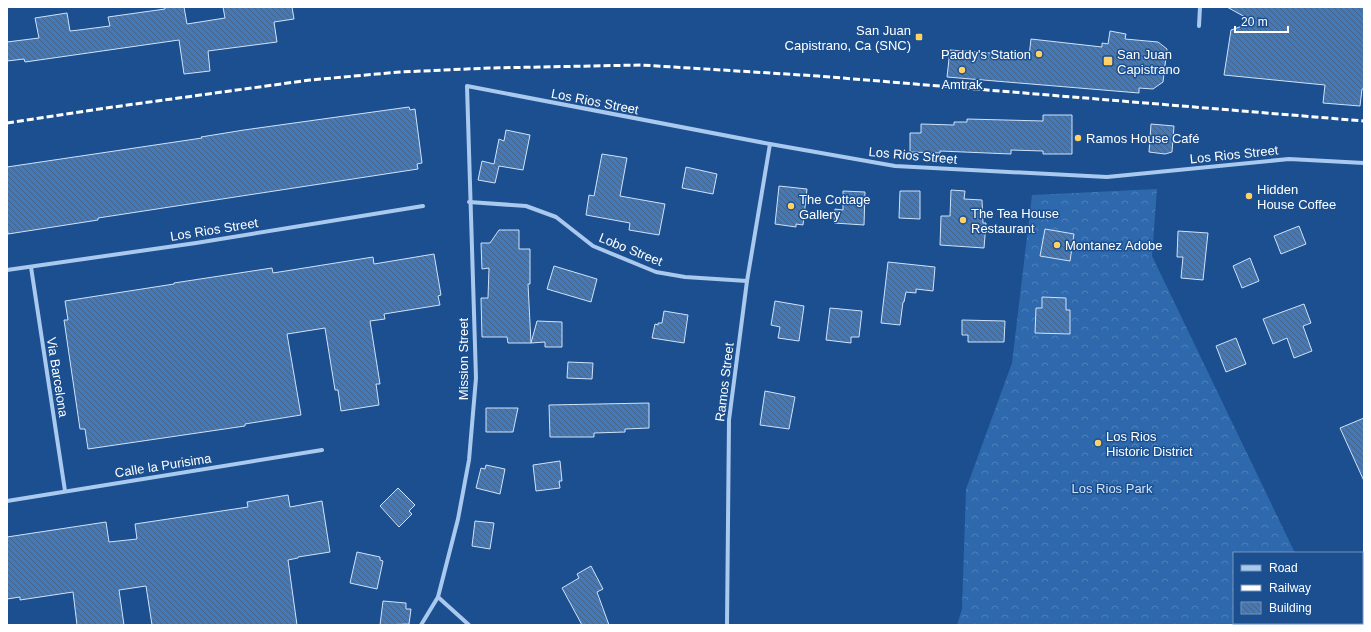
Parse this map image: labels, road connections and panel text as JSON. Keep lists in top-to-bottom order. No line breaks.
{"streets":{"street":["Los Rios Street","Lobo Street","Mission Street","Via Barcelona","Ramos Street","Calle la Purisima"]},"crossings":[["Los Rios Street","Mission Street"],["Los Rios Street","Via Barcelona"],["Los Rios Street","Ramos Street"],["Lobo Street","Mission Street"],["Lobo Street","Ramos Street"],["Via Barcelona","Calle la Purisima"]],"parks":["Los Rios Park"],"places":{"transit":["San Juan Capistrano, Ca (SNC)","San Juan Capistrano"],"other":["Paddy's Station","Amtrak","Ramos House Café","Hidden House Coffee","The Cottage Gallery","The Tea House Restaurant","Montanez Adobe","Los Rios Historic District"]},"legend":["Road","Railway","Building"],"scale_bar":"20 m"}
